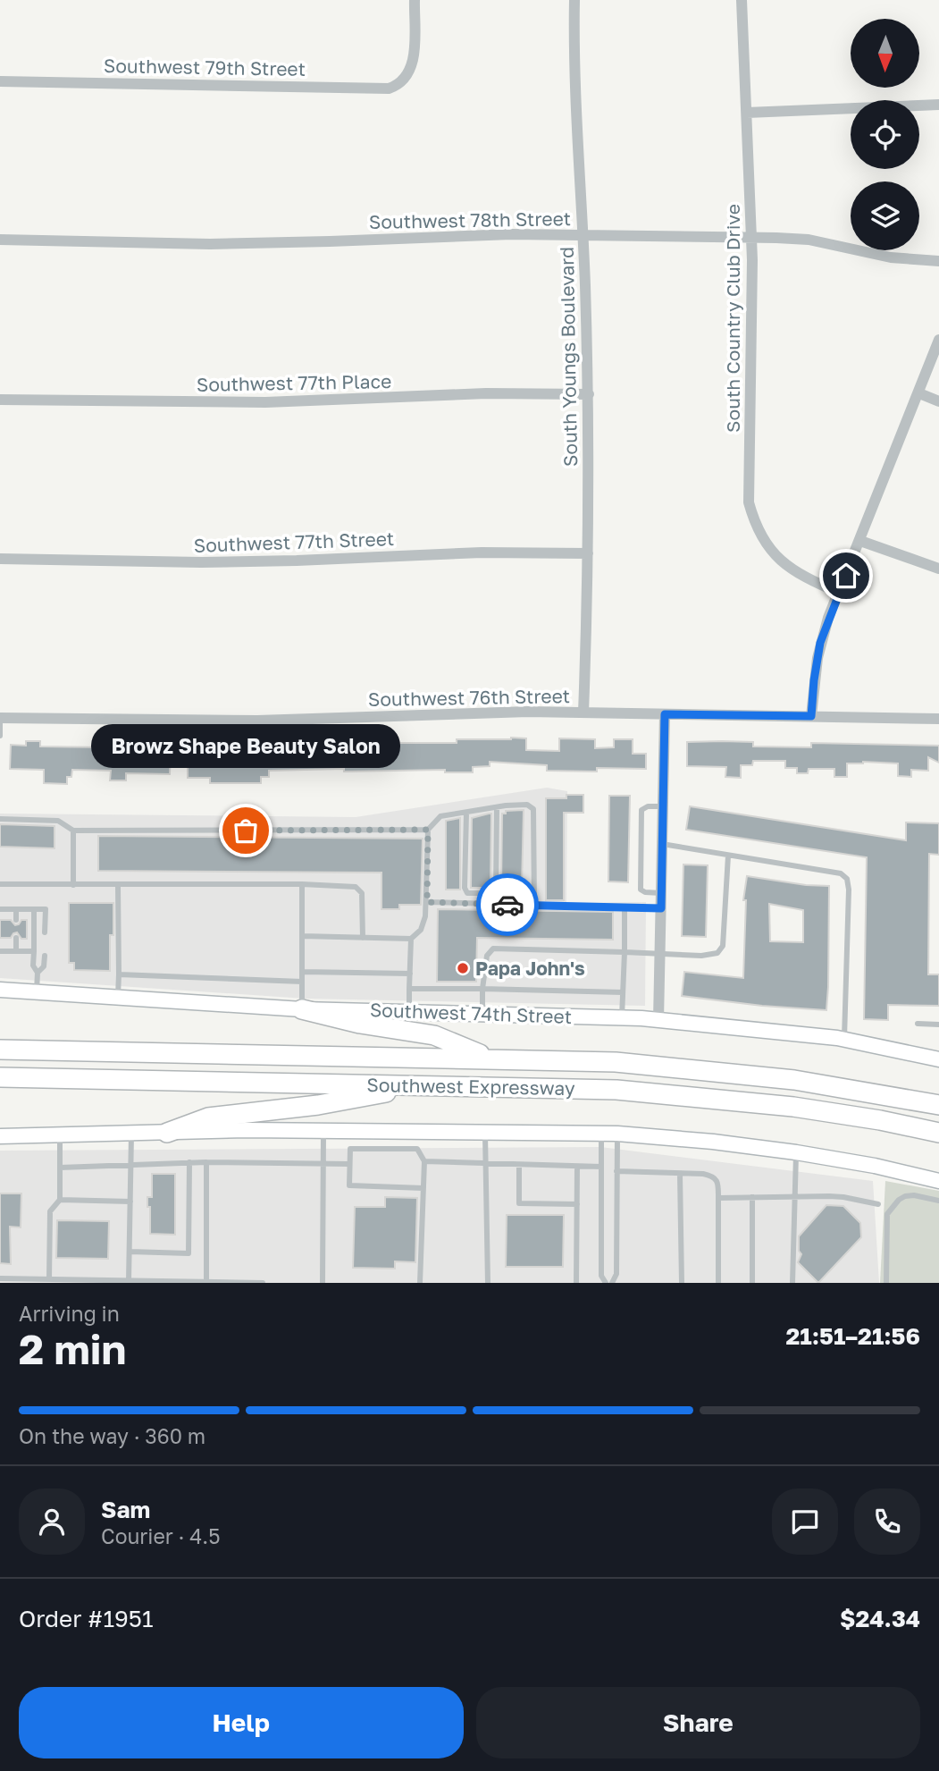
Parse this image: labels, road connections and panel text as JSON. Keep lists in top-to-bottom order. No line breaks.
{"streets":{"highway":["Southwest Expressway"],"main road":["Southwest 74th Street"],"street":["Southwest 79th Street","Southwest 78th Street","South Country Club Drive","South Youngs Boulevard","Southwest 77th Place","Southwest 77th Street","Southwest 76th Street"]},"crossings":[["Southwest 78th Street","South Country Club Drive"],["Southwest 78th Street","South Youngs Boulevard"],["South Youngs Boulevard","Southwest 77th Place"],["South Youngs Boulevard","Southwest 77th Street"],["South Youngs Boulevard","Southwest 76th Street"]],"places":["Browz Shape Beauty Salon","Papa John's"],"north":"bottom","page":{"bubble":"Browz Shape Beauty Salon","heading":["2 min","Arriving in","21:51–21:56"],"panel":["Sam","Courier · 4.5","Order #1951","$24.34"],"bar":"On the way · 360 m","buttons":["Help","Share"]}}
